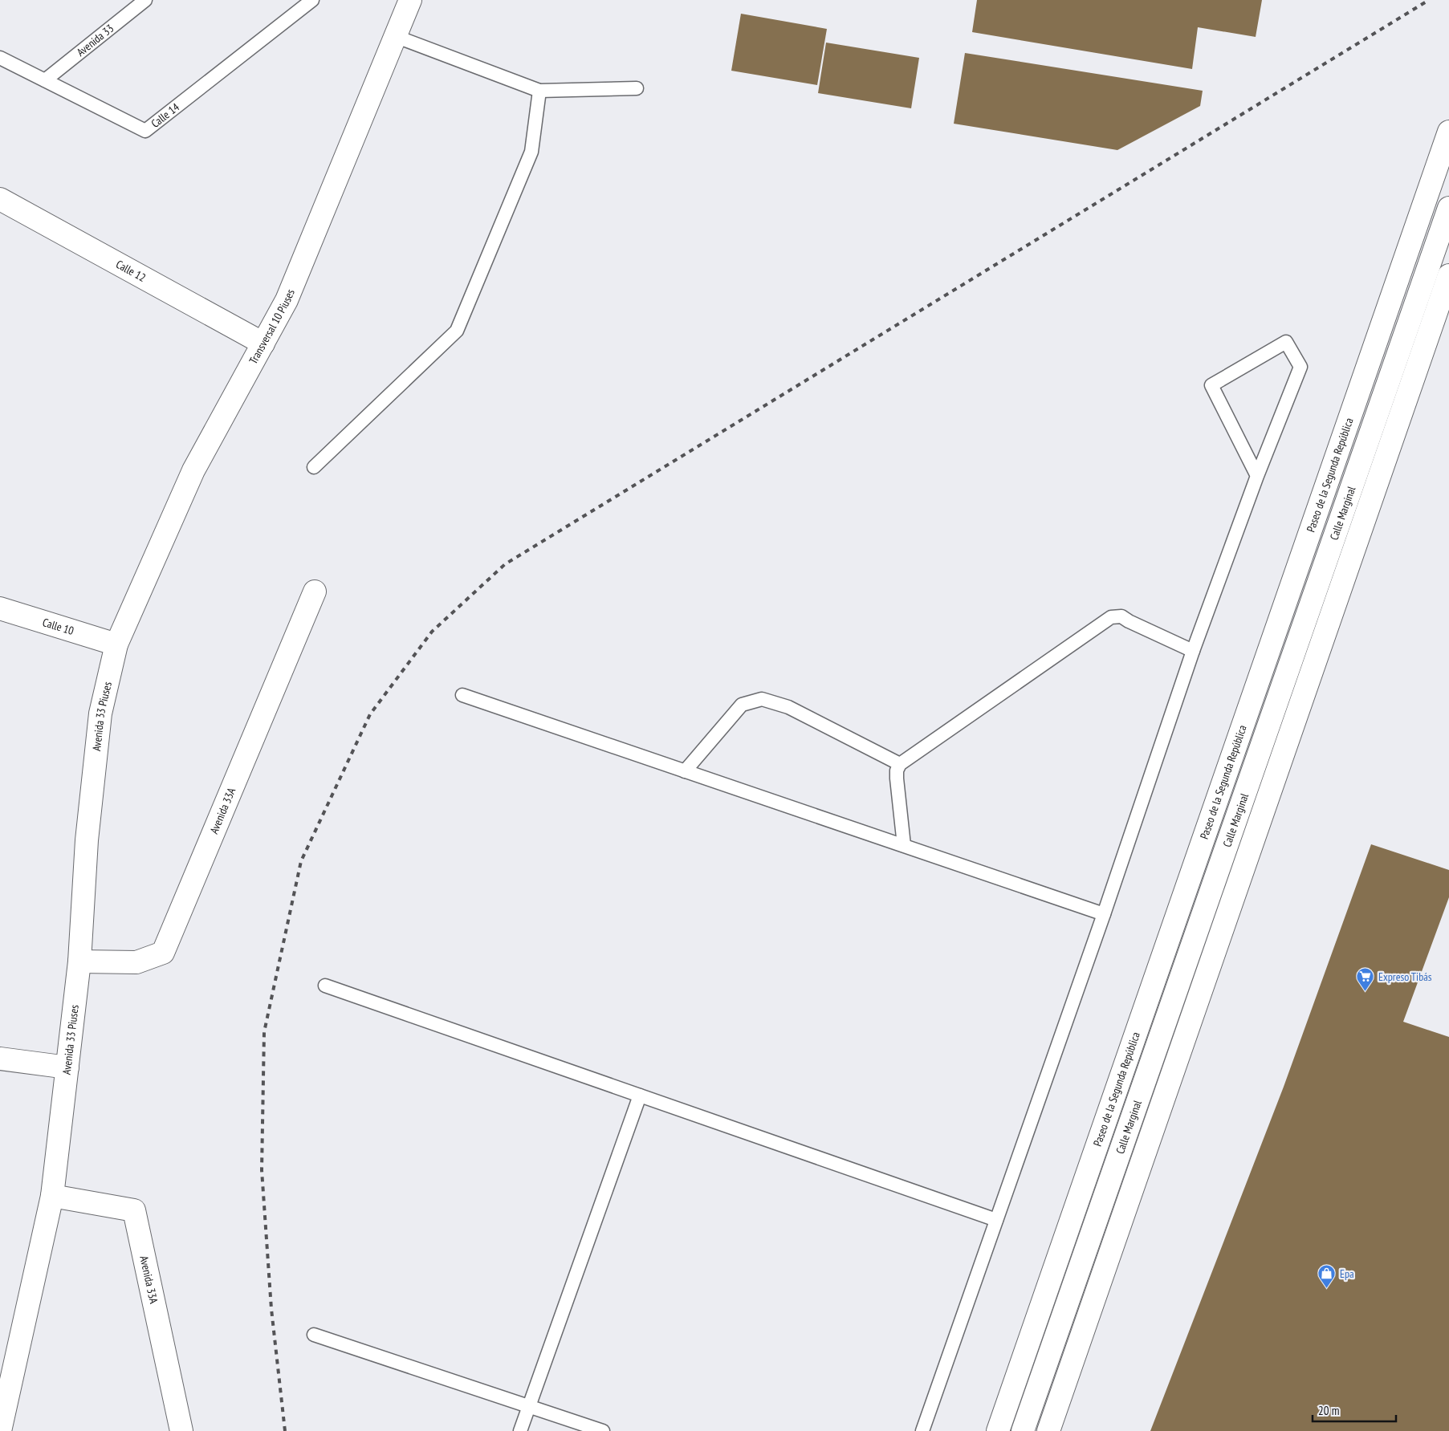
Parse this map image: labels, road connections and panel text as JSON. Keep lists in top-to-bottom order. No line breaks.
{"streets":{"main road":["Calle 12","Transversal 10 Piuses","Paseo de la Segunda República","Calle Marginal","Calle 10","Avenida 33 Piuses","Avenida 33A"],"lane":["Avenida 33","Calle 14"]},"crossings":[["Avenida 33","Calle 14"],["Calle 12","Transversal 10 Piuses"],["Transversal 10 Piuses","Calle 10"],["Transversal 10 Piuses","Avenida 33 Piuses"],["Calle 10","Avenida 33 Piuses"],["Avenida 33 Piuses","Avenida 33A"]],"places":{"supermarket":["Expreso Tibás"],"shop":["Epa"]},"scale_bar":"20 m"}
